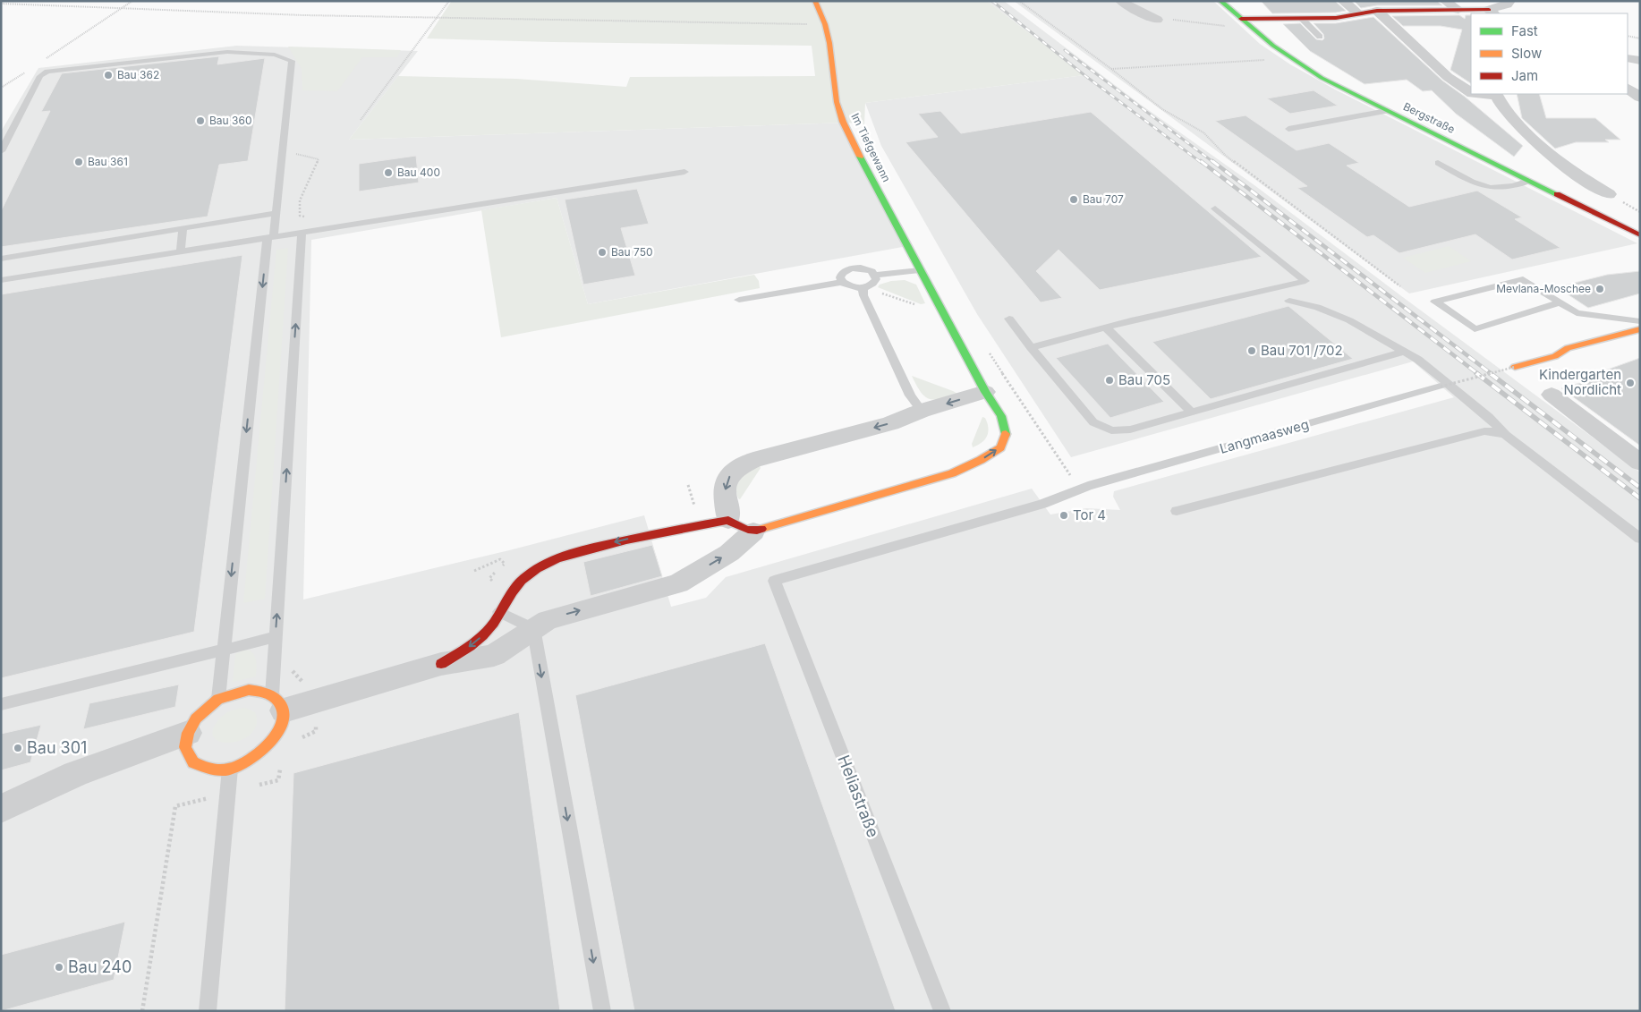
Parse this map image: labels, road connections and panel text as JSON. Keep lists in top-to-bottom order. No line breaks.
{"streets":{"street":["Bergstraße","Im Tiefgewann"],"lane":["Langmaasweg","Heliastraße"]},"crossings":[["Langmaasweg","Heliastraße"]],"one_way":["Im Tiefgewann"],"places":["Bau 362","Bau 360","Bau 361","Bau 400","Bau 707","Bau 750","Mevlana-Moschee","Bau 701 /702","Bau 705","Kindergarten Nordlicht","Tor 4","Bau 301","Bau 240"],"legend":["Fast","Slow","Jam"]}
